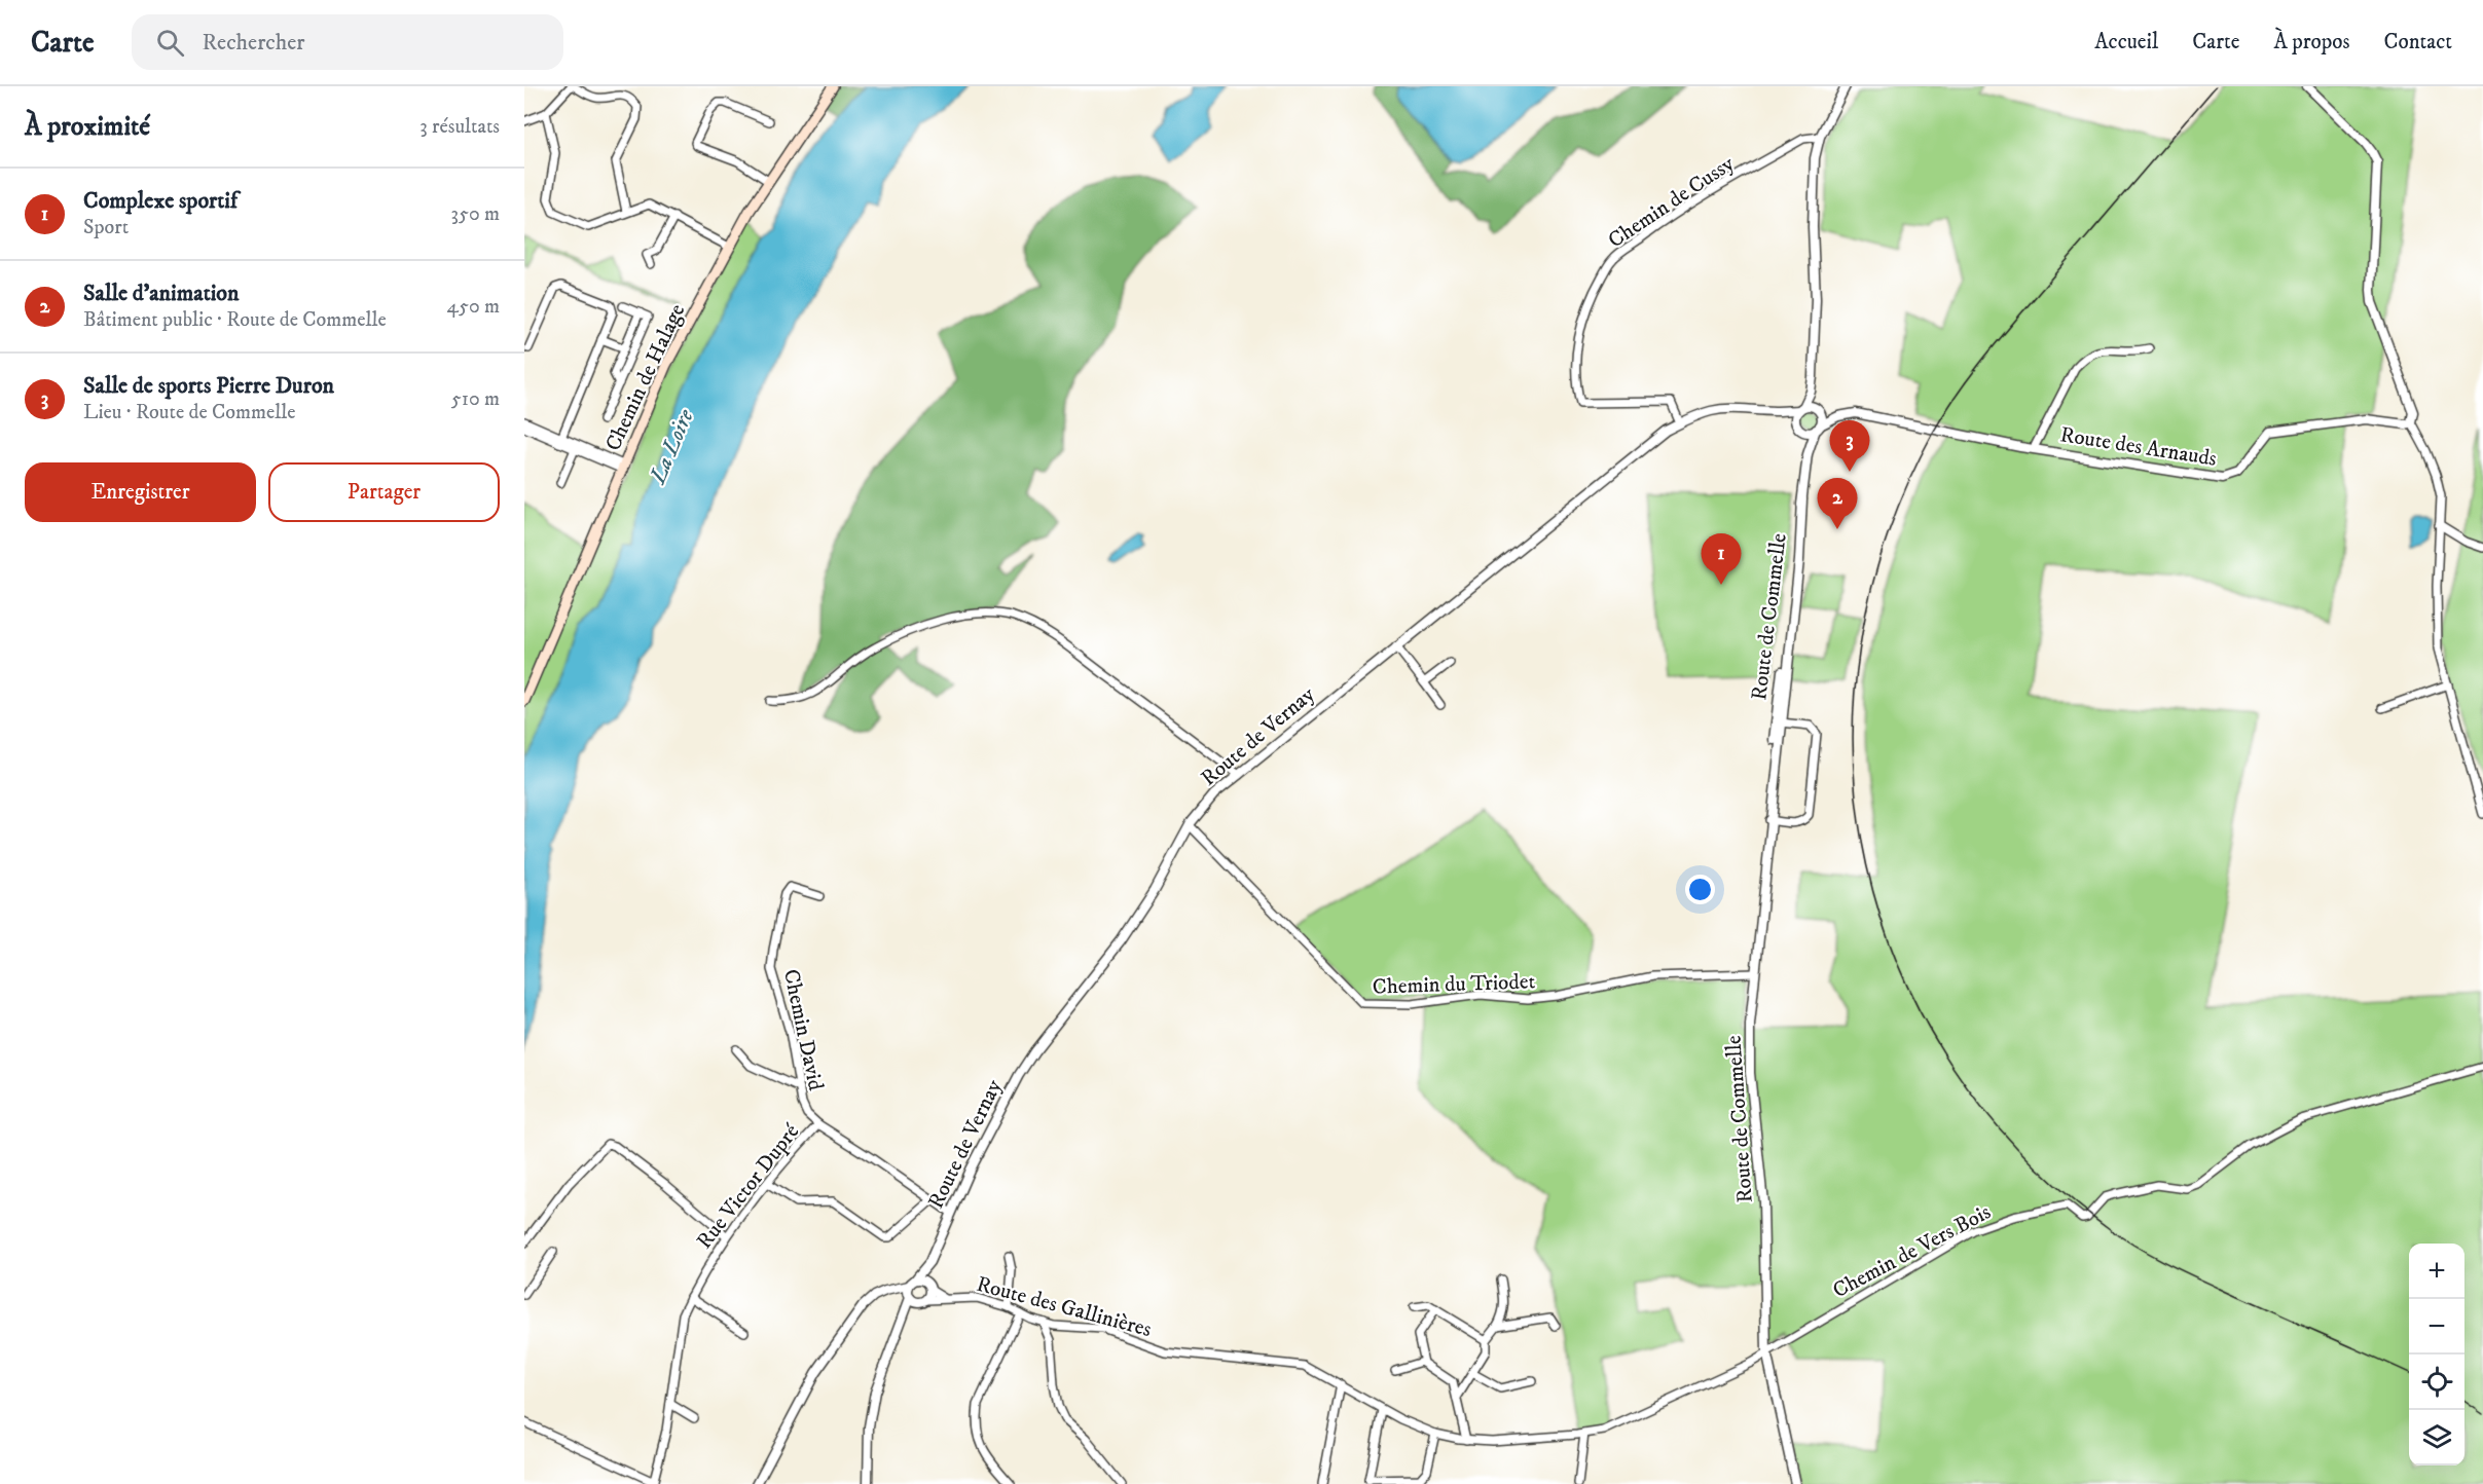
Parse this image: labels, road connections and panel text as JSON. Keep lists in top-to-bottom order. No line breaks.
{"streets":{"main road":["Chemin de Halage"],"street":["Chemin de Cussy","Route des Arnauds","Route de Commelle","Route de Vernay","Chemin du Triodet","Chemin David","Rue Victor Dupré","Chemin de Vers Bois","Route des Gallinières"]},"crossings":[["Chemin de Cussy","Route de Vernay"],["Route des Arnauds","Route de Commelle"],["Route des Arnauds","Route de Vernay"],["Route de Commelle","Route de Vernay"],["Route de Commelle","Chemin du Triodet"],["Route de Commelle","Chemin de Vers Bois"],["Route de Commelle","Route des Gallinières"],["Route de Vernay","Chemin du Triodet"],["Route de Vernay","Chemin David"],["Chemin David","Rue Victor Dupré"],["Chemin de Vers Bois","Route des Gallinières"]],"water":["La Loire"],"page":{"header":"Carte","search":"Rechercher","nav":["Accueil","Carte","À propos","Contact"],"heading":["À proximité","3 résultats"],"list":[{"mark":"1","name":"Complexe sportif","note":"Sport","value":"350 m"},{"mark":"2","name":"Salle d'animation","note":"Bâtiment public · Route de Commelle","value":"450 m"},{"mark":"3","name":"Salle de sports Pierre Duron","note":"Lieu · Route de Commelle","value":"510 m"}],"pins":["3","2","1"],"buttons":["Enregistrer","Partager"],"map_buttons":["+","−"]}}
